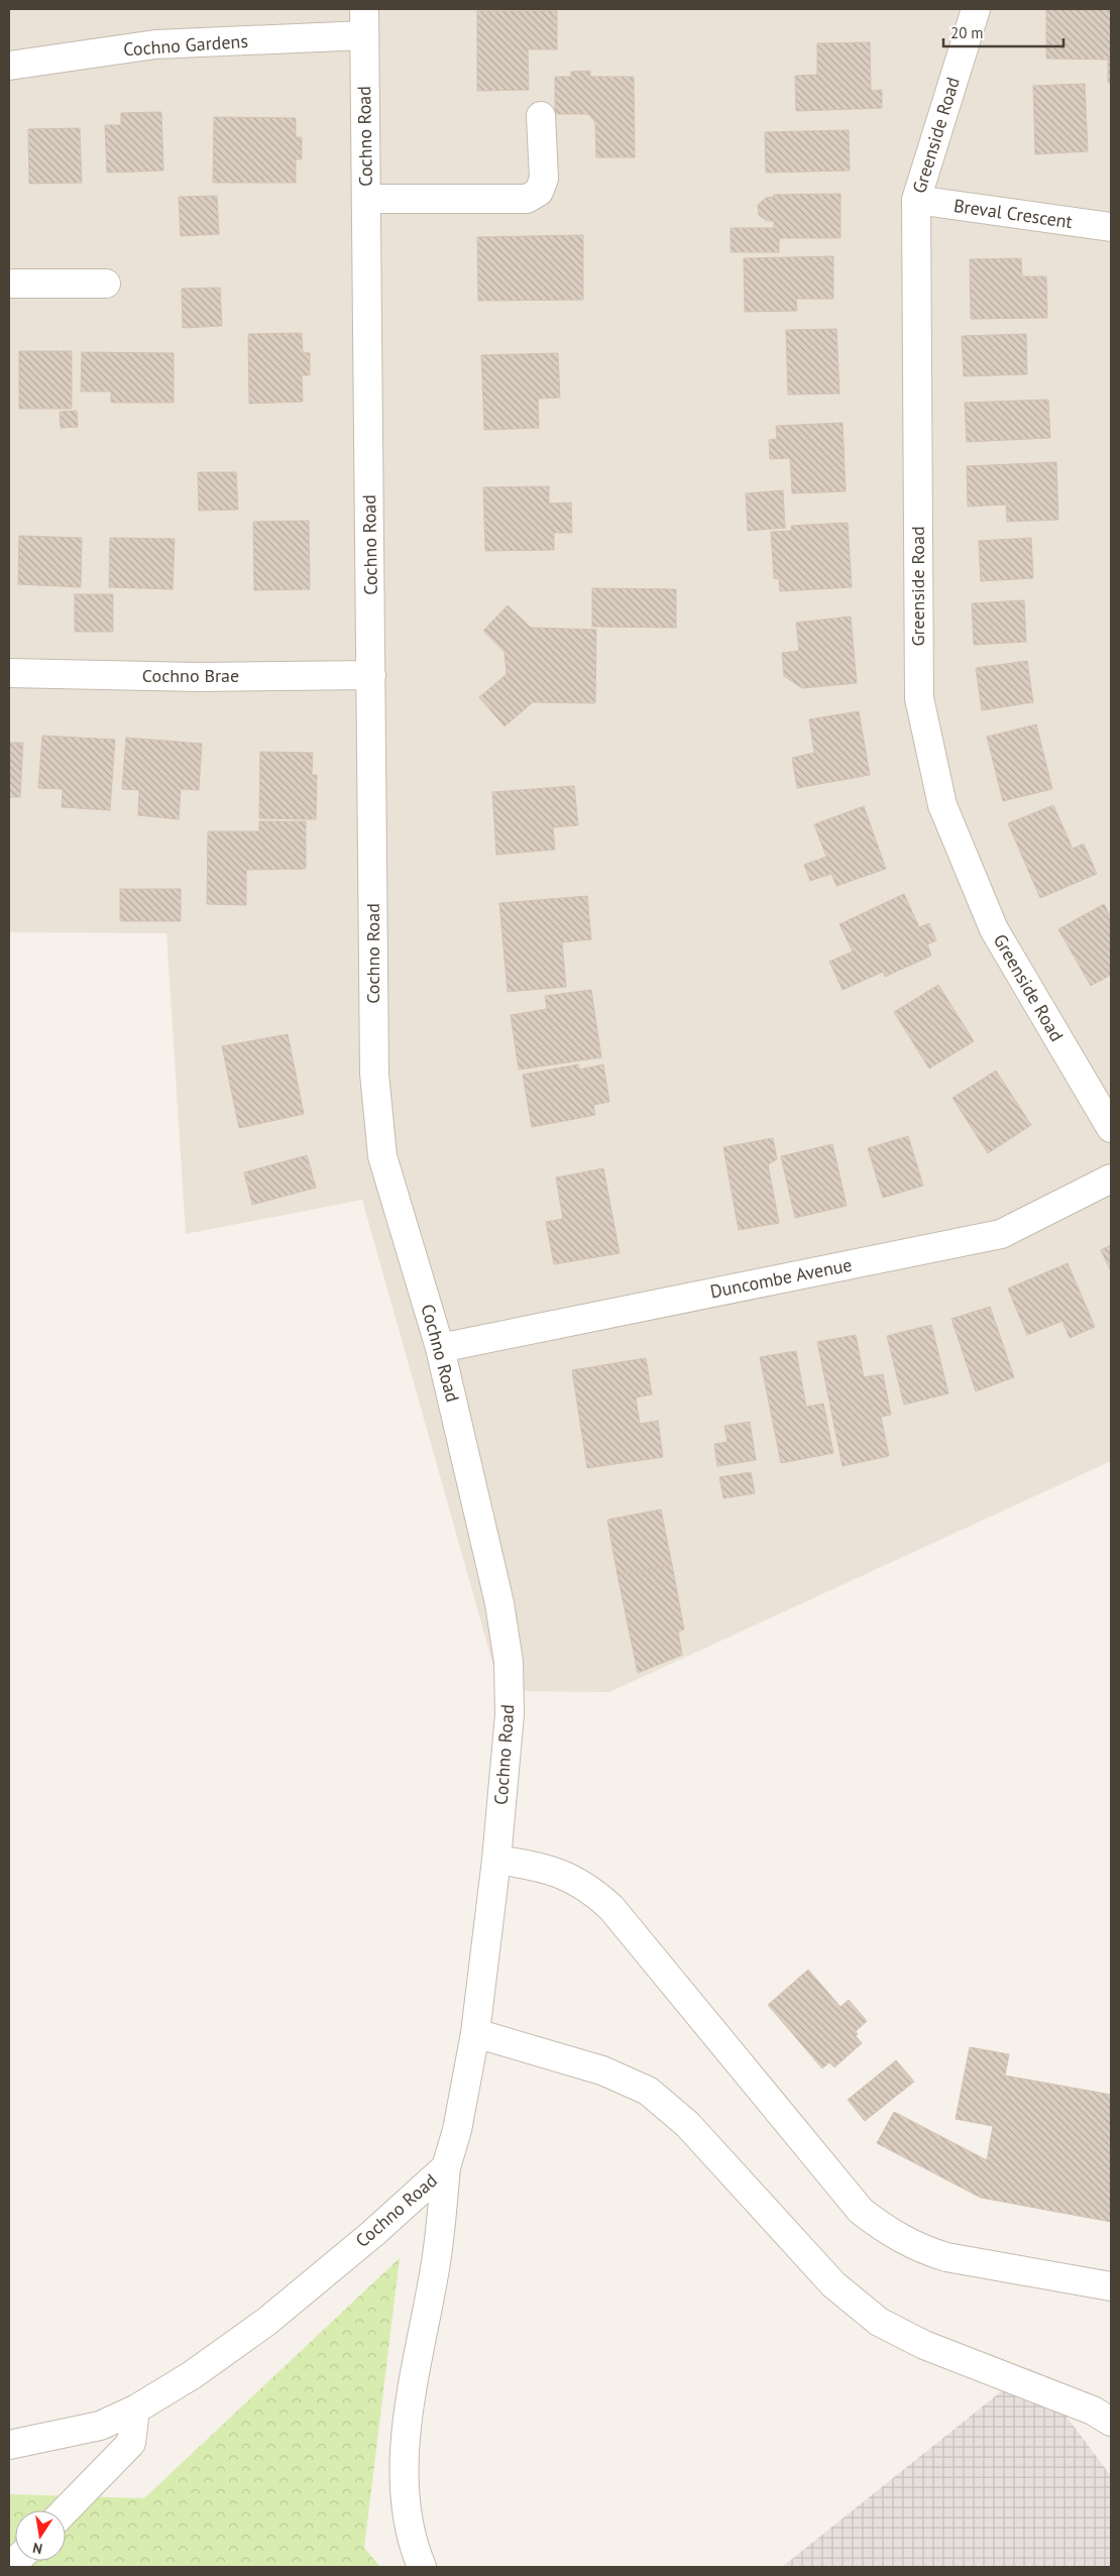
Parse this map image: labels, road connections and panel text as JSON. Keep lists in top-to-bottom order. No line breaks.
{"streets":{"street":["Cochno Gardens","Greenside Road","Cochno Road","Breval Crescent","Cochno Brae","Duncombe Avenue"]},"crossings":[["Cochno Gardens","Cochno Road"],["Greenside Road","Breval Crescent"],["Cochno Road","Cochno Brae"],["Cochno Road","Duncombe Avenue"]],"scale_bar":"20 m","north":"bottom"}
